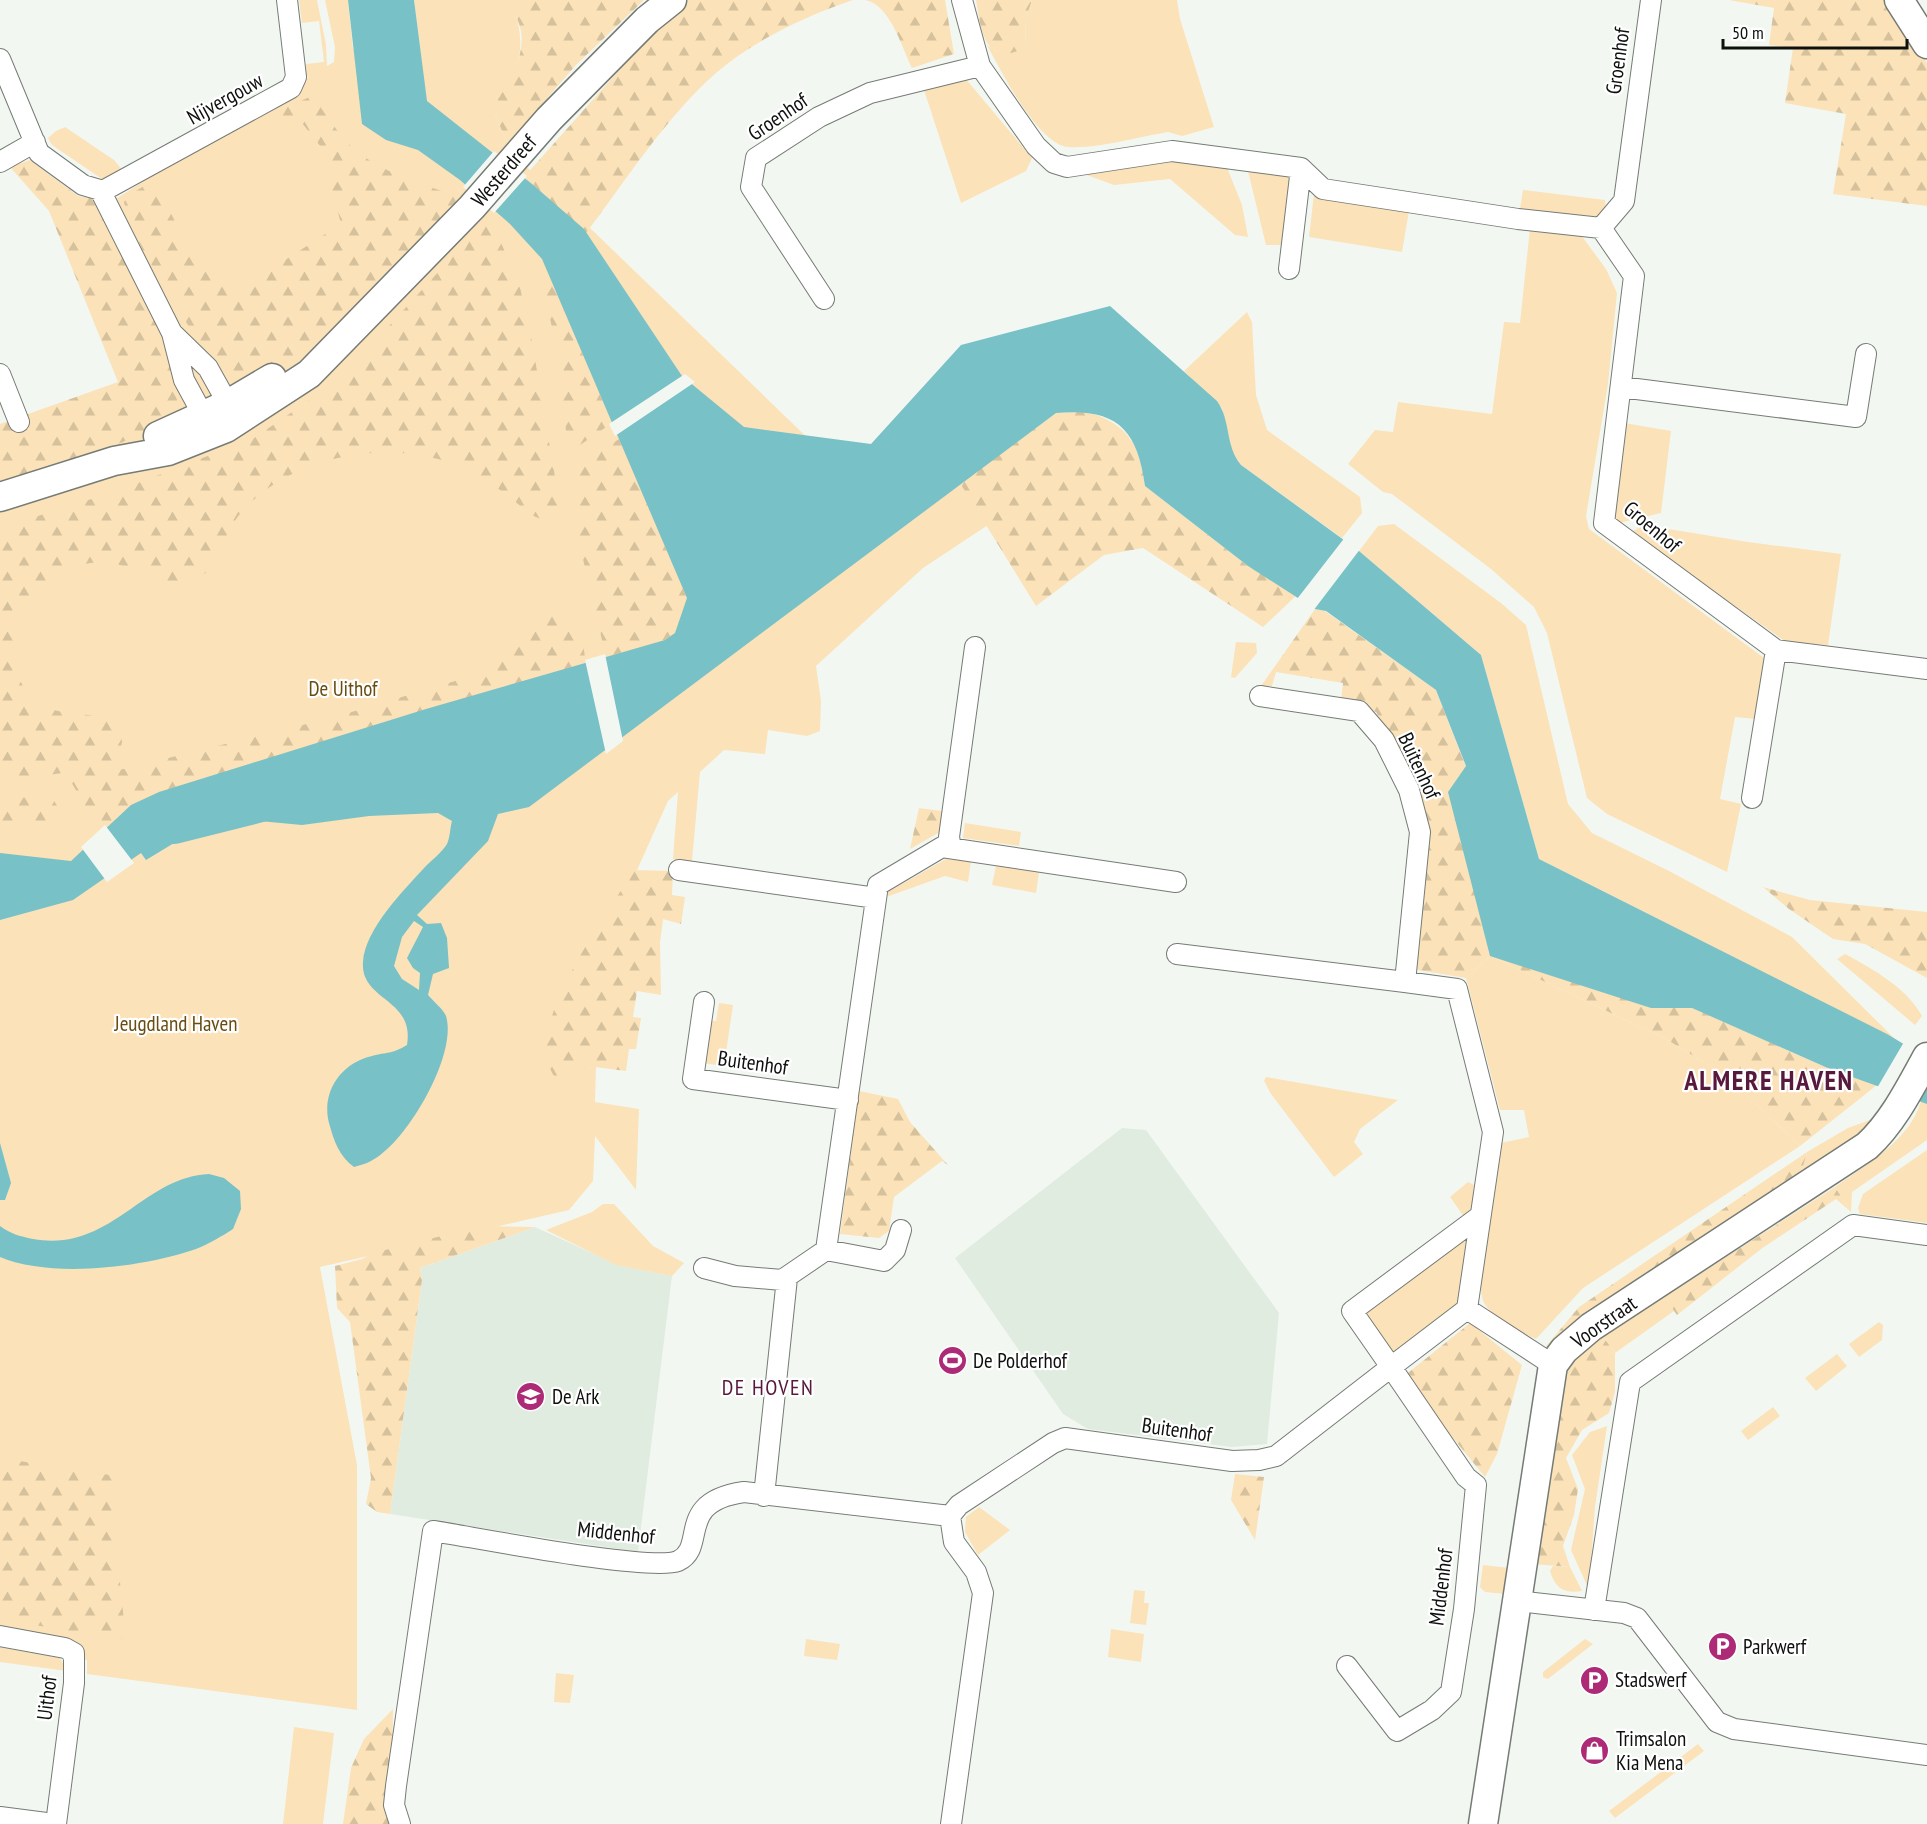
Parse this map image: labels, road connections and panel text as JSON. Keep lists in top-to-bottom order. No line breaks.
{"streets":{"street":["Groenhof","Nijvergouw","Westerdreef","Buitenhof","Voorstraat","Middenhof","Uithof"]},"crossings":[["Buitenhof","Middenhof"]],"districts":["ALMERE HAVEN","DE HOVEN"],"parks":["De Uithof","Jeugdland Haven"],"places":{"sports":["De Polderhof"],"school or university":["De Ark"],"parking":["Parkwerf","Stadswerf"],"shop":["Trimsalon Kia Mena"]},"scale_bar":"50 m"}
